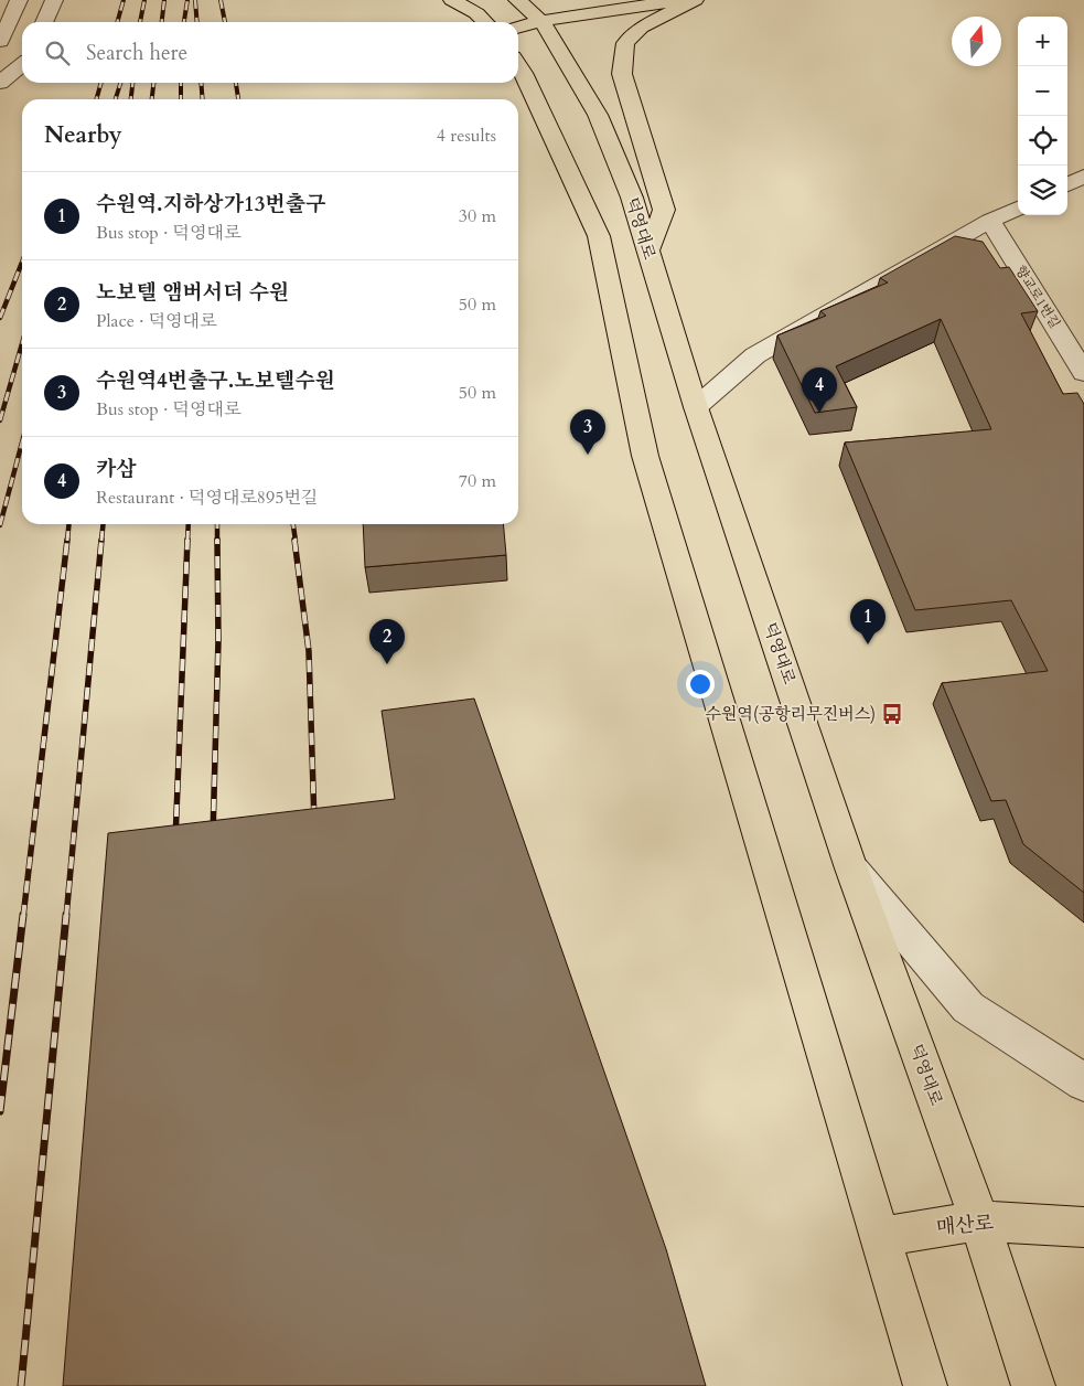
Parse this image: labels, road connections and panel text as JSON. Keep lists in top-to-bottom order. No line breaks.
{"streets":{"main road":["덕영대로","매산로"],"street":["향교로1번길"]},"crossings":[["덕영대로","매산로"]],"places":{"bus stop":["수원역(공항리무진버스)"]},"north":"top","page":{"map_buttons":["+","−"],"search":"Search here","heading":["Nearby","4 results"],"list":[{"mark":"1","name":"수원역.지하상가13번출구","note":"Bus stop · 덕영대로","value":"30 m"},{"mark":"2","name":"노보텔 앰버서더 수원","note":"Place · 덕영대로","value":"50 m"},{"mark":"3","name":"수원역4번출구.노보텔수원","note":"Bus stop · 덕영대로","value":"50 m"},{"mark":"4","name":"카삼","note":"Restaurant · 덕영대로895번길","value":"70 m"}],"pins":["4","3","1","2"]}}
